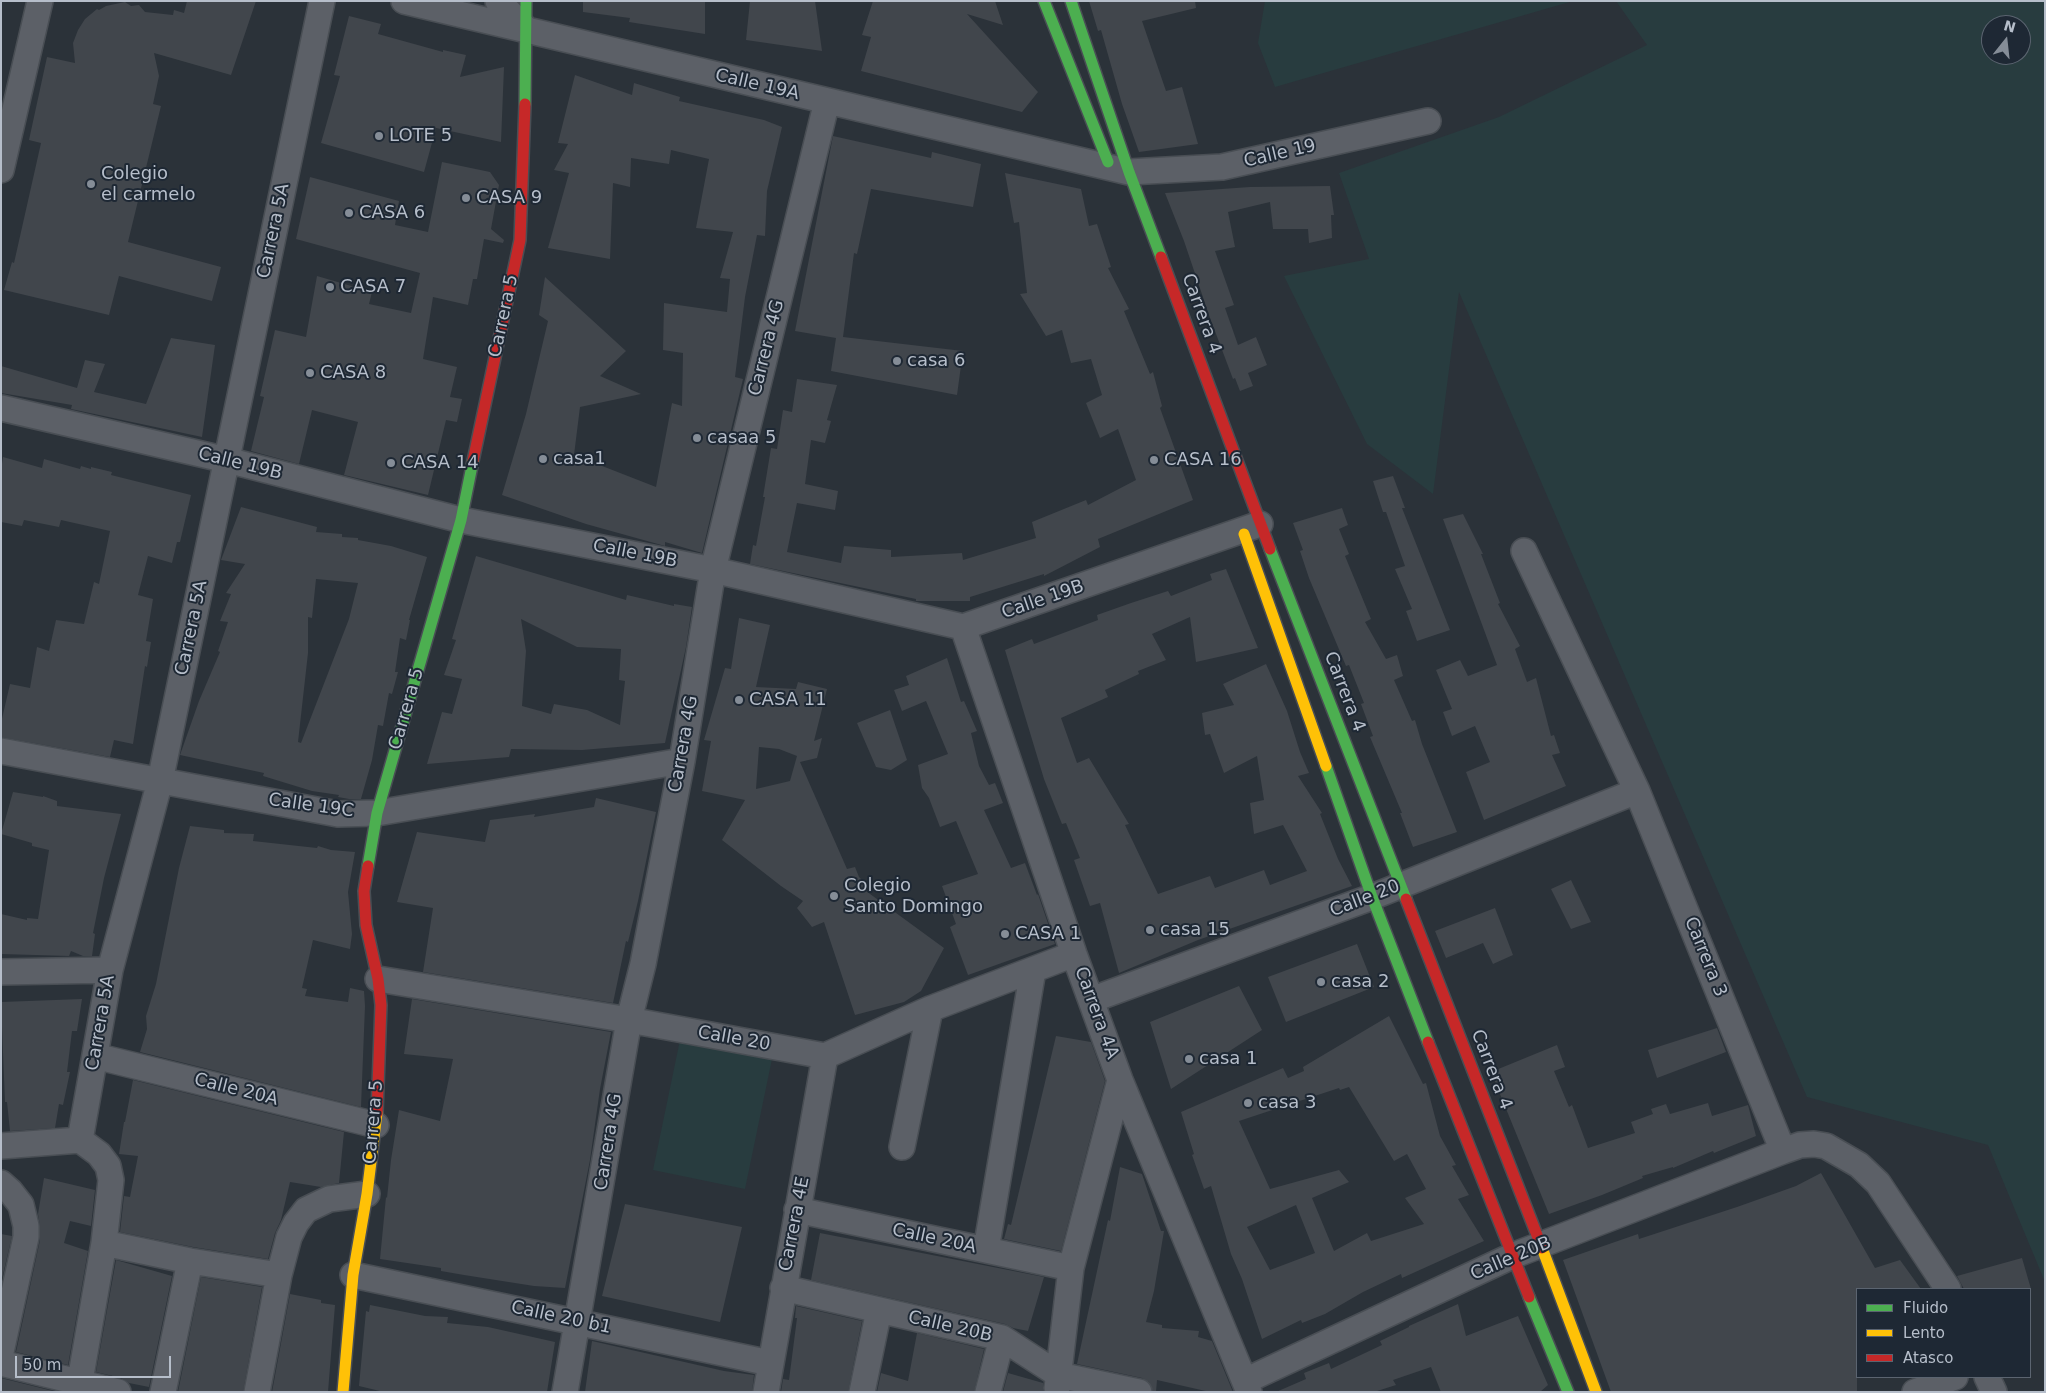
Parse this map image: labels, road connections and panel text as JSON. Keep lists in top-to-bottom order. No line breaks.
{"streets":{"main road":["Carrera 4","Carrera 5"],"street":["Calle 19A","Calle 19","Carrera 5A","Carrera 4G","Calle 19B","Calle 19C","Calle 20","Carrera 3","Carrera 4A","Calle 20A","Carrera 4E","Calle 20B","Calle 20 b1"]},"crossings":[["Calle 19A","Calle 19"],["Calle 19A","Carrera 4"],["Calle 19A","Carrera 5"],["Calle 19A","Carrera 4G"],["Calle 19","Carrera 4"],["Carrera 5A","Calle 19B"],["Carrera 5A","Calle 19C"],["Carrera 5A","Calle 20A"],["Carrera 4","Calle 19B"],["Carrera 4","Calle 20"],["Carrera 4","Calle 20B"],["Carrera 5","Calle 19B"],["Carrera 5","Calle 19C"],["Carrera 5","Calle 20"],["Carrera 5","Calle 20A"],["Carrera 5","Calle 20 b1"],["Carrera 4G","Calle 19B"],["Carrera 4G","Calle 19C"],["Carrera 4G","Calle 20"],["Carrera 4G","Calle 20 b1"],["Calle 19B","Carrera 4A"],["Calle 20","Carrera 3"],["Calle 20","Carrera 4A"],["Calle 20","Carrera 4E"],["Carrera 3","Calle 20B"],["Carrera 4A","Calle 20B"],["Calle 20A","Carrera 4E"],["Carrera 4E","Calle 20B"],["Carrera 4E","Calle 20 b1"]],"places":["LOTE 5","Colegio el carmelo","CASA 9","CASA 6","CASA 7","casa 6","CASA 8","casaa 5","casa1","CASA 16","CASA 14","CASA 11","Colegio Santo Domingo","casa 15","CASA 1","casa 2","casa 1","casa 3"],"legend":["Fluido","Lento","Atasco"],"scale_bar":"50 m","north":"top"}
